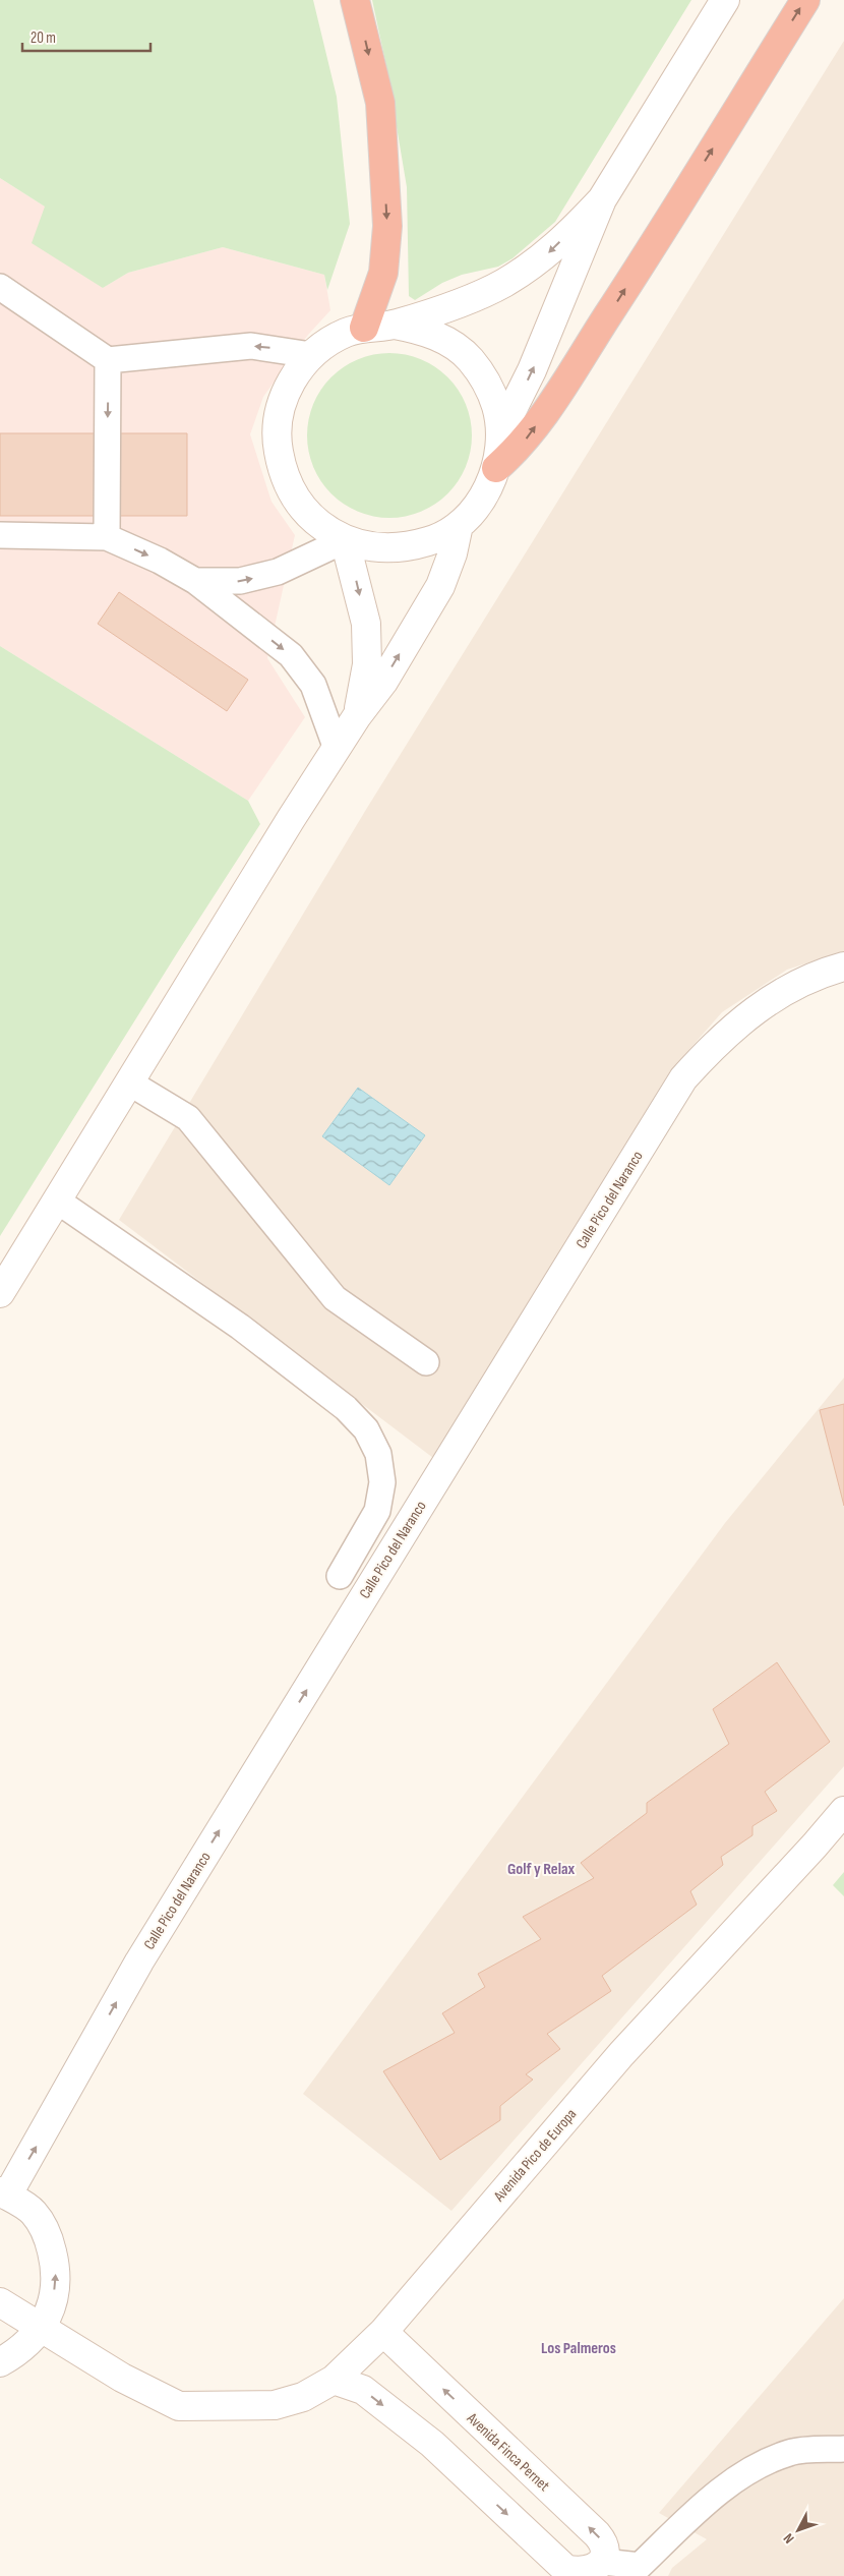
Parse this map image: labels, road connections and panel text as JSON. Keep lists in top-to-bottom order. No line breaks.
{"streets":{"street":["Calle Pico del Naranco","Avenida Pico de Europa","Avenida Finca Pernet"]},"crossings":[["Avenida Pico de Europa","Avenida Finca Pernet"]],"one_way":["Calle Pico del Naranco"],"districts":["Golf y Relax","Los Palmeros"],"scale_bar":"20 m","north":"bottom left"}
